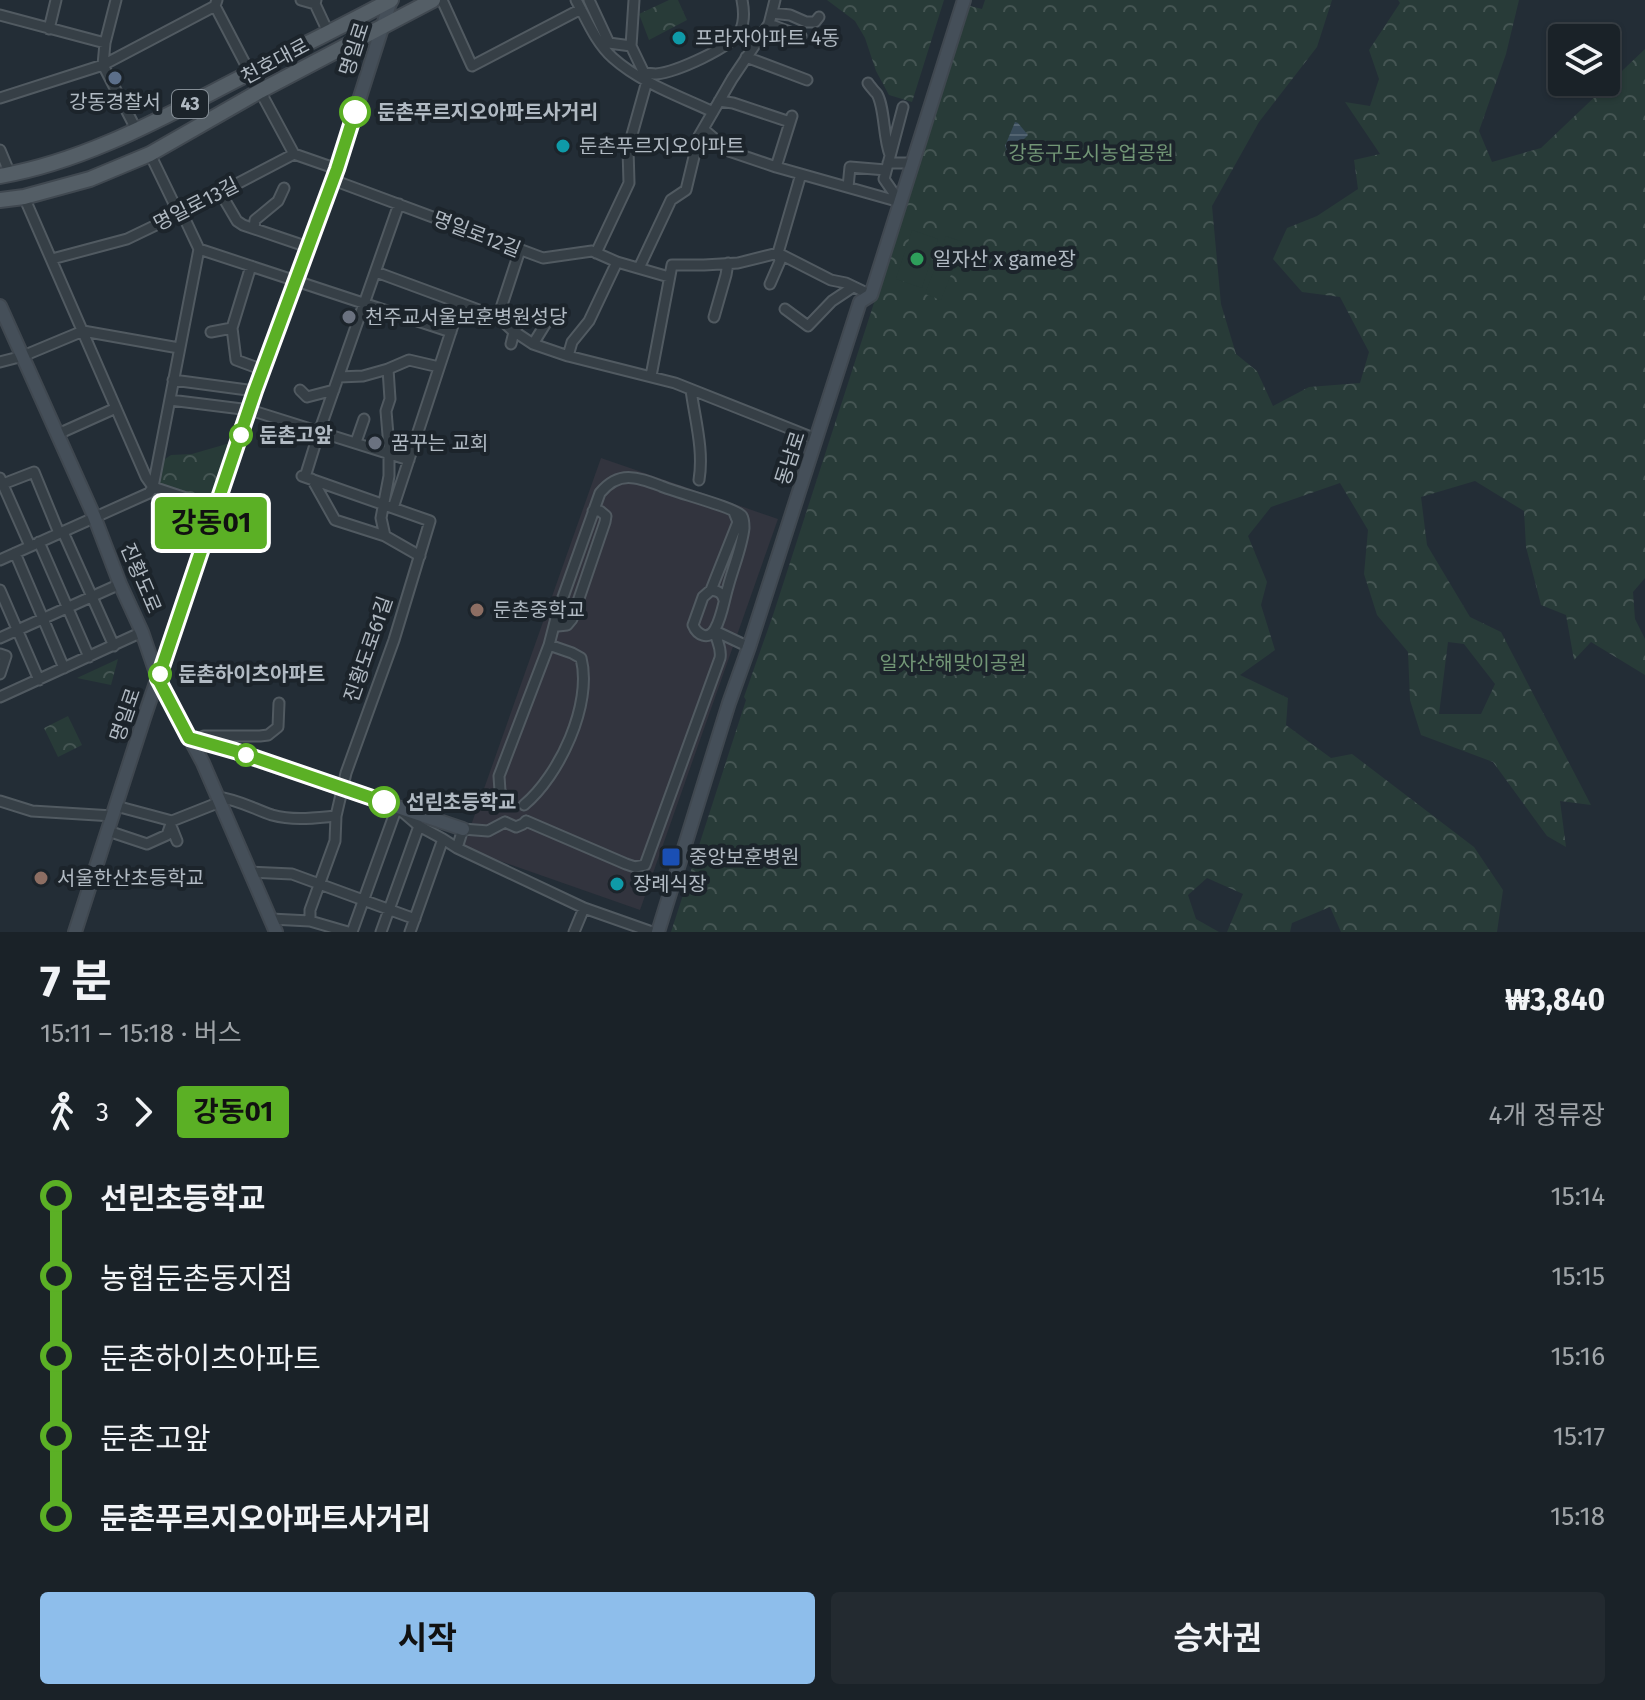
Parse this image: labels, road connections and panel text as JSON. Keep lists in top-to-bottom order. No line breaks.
{"streets":{"main road":["천호대로","43"],"street":["명일로","명일로13길","명일로12길","동남로","진황도로","진황도로61길"]},"crossings":[["명일로","천호대로"],["명일로","명일로12길"],["명일로","진황도로"]],"parks":["강동구도시농업공원","일자산해맞이공원"],"places":{"other":["프라자아파트 4동","강동경찰서","둔촌푸르지오아파트사거리","둔촌푸르지오아파트","일자산 x game장","천주교서울보훈병원성당","둔촌고앞","꿈꾸는 교회","둔촌중학교","둔촌하이츠아파트","선린초등학교","서울한산초등학교","장례식장"],"transit":["중앙보훈병원"]},"lines":["bus line 강동01"],"page":{"on_map":"강동01","heading":["7 분","15:11 – 15:18 · 버스","₩3,840"],"legs":["3","강동01","4개 정류장"],"list":[{"name":"선린초등학교","value":"15:14"},{"name":"농협둔촌동지점","value":"15:15"},{"name":"둔촌하이츠아파트","value":"15:16"},{"name":"둔촌고앞","value":"15:17"},{"name":"둔촌푸르지오아파트사거리","value":"15:18"}],"buttons":["시작","승차권"]}}
